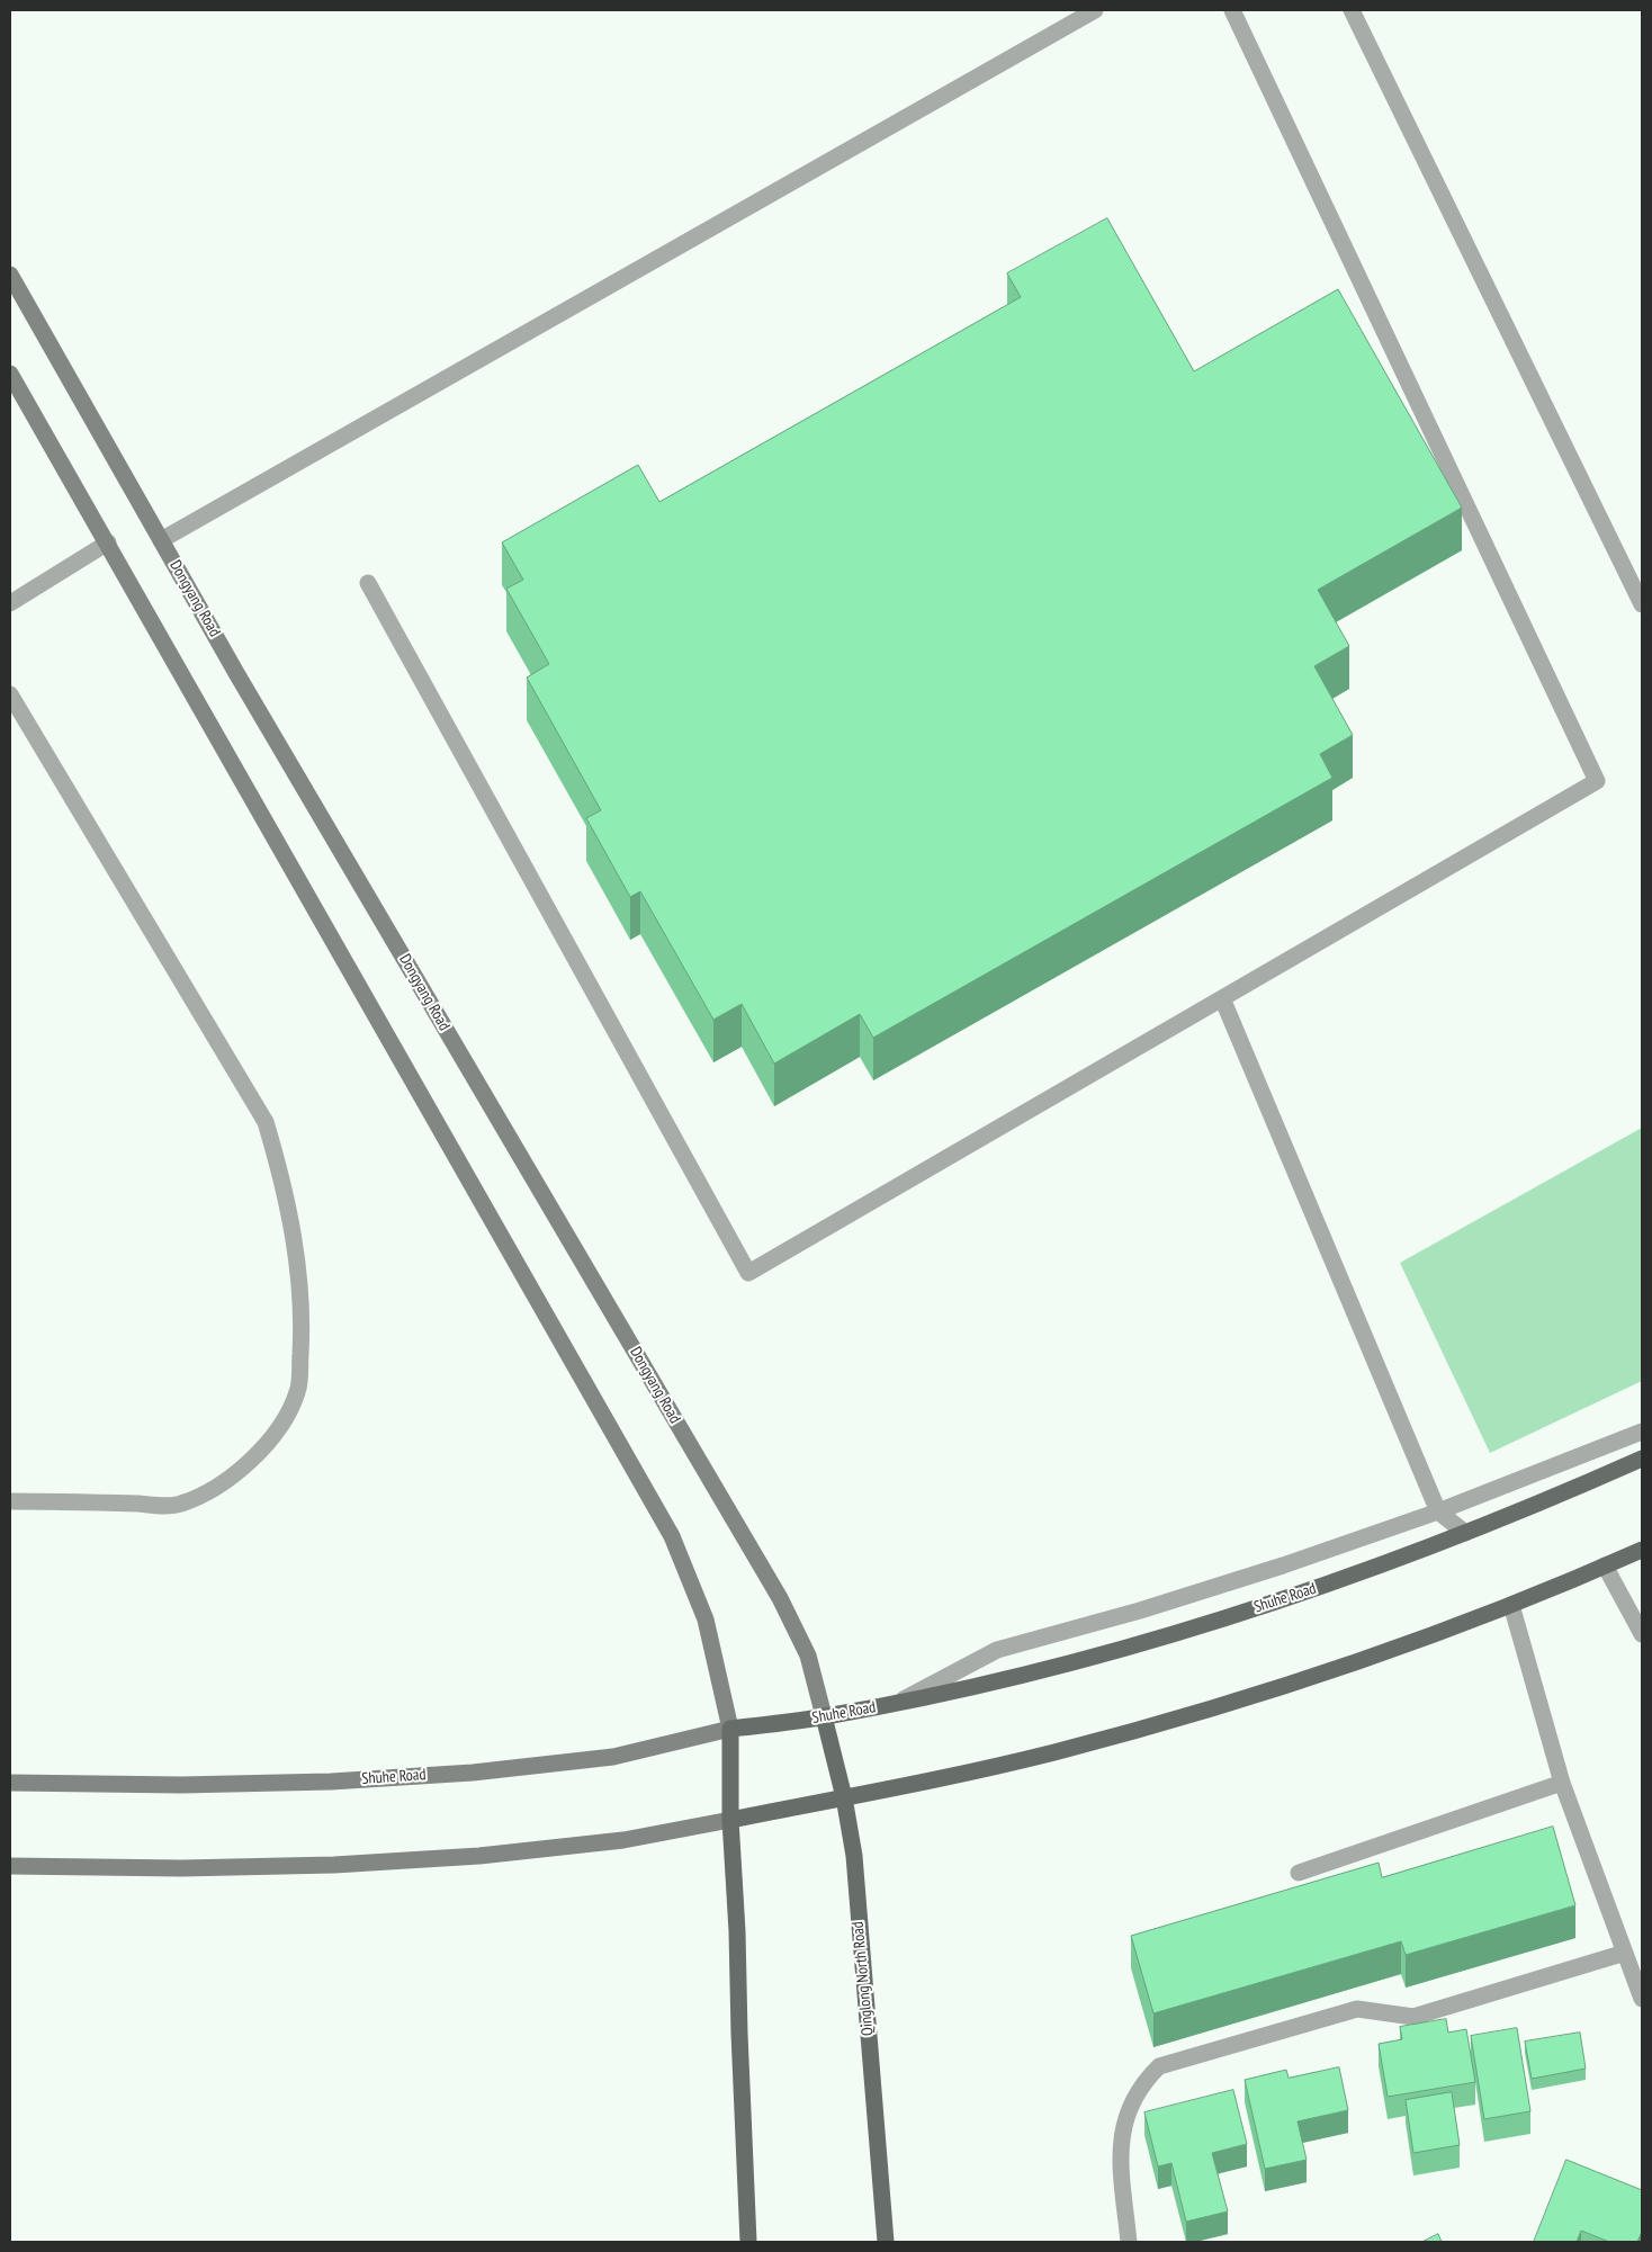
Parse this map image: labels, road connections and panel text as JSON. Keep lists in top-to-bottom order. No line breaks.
{"streets":{"main road":["Dongyang Road","Shuhe Road","Qinglong North Road"]},"crossings":[["Dongyang Road","Shuhe Road"],["Dongyang Road","Qinglong North Road"],["Shuhe Road","Qinglong North Road"]]}
